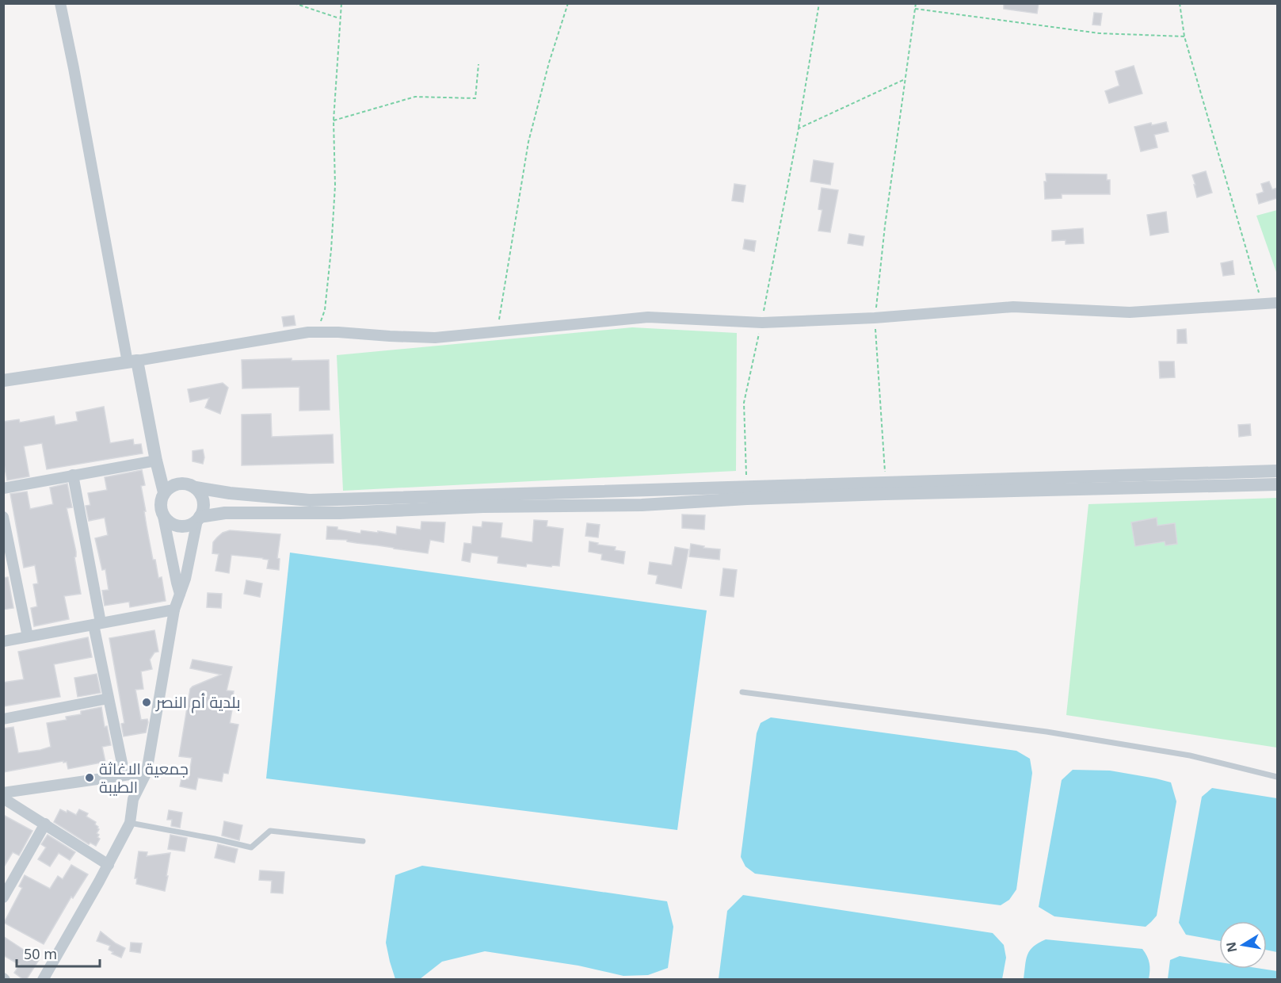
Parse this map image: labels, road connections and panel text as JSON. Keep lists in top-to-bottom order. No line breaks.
{"places":["بلدية أم النصر","جمعية الاغاثة الطيبة"],"scale_bar":"50 m","north":"left"}
